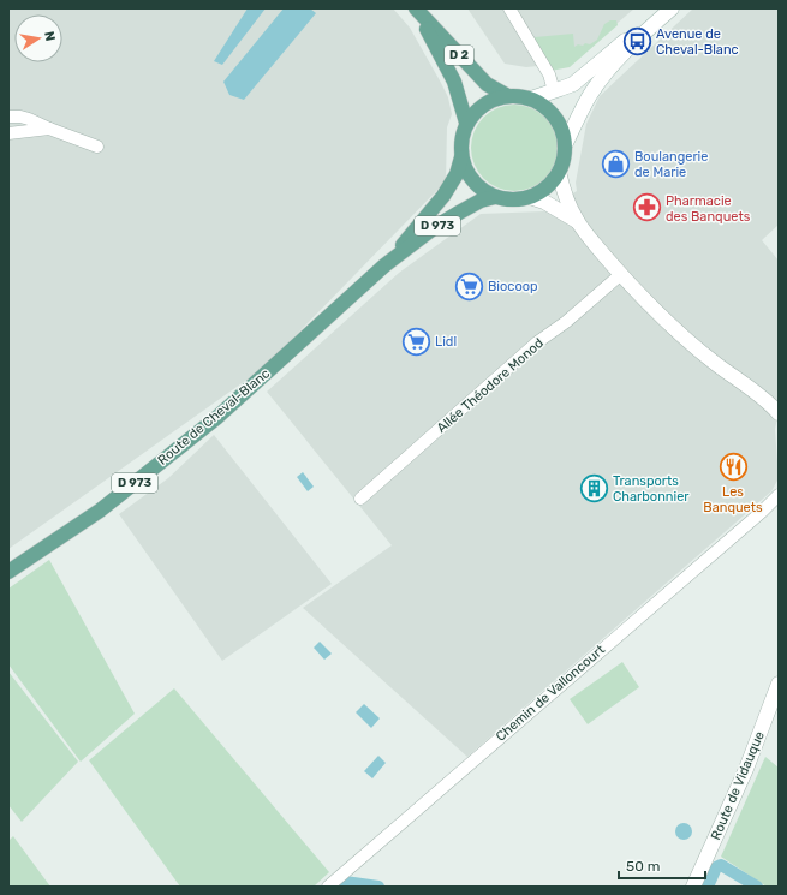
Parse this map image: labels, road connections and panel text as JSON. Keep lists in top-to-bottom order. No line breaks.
{"streets":{"main road":["D 2","D 973","Route de Cheval-Blanc"],"street":["Allée Théodore Monod","Chemin de Valloncourt","Route de Vidauque"]},"crossings":[["D 2","D 973"],["D 973","Route de Cheval-Blanc"]],"places":{"bus stop":["Avenue de Cheval-Blanc"],"shop":["Boulangerie de Marie"],"pharmacy":["Pharmacie des Banquets"],"supermarket":["Biocoop","Lidl"],"restaurant":["Les Banquets"],"building":["Transports Charbonnier"]},"scale_bar":"50 m","north":"right"}
